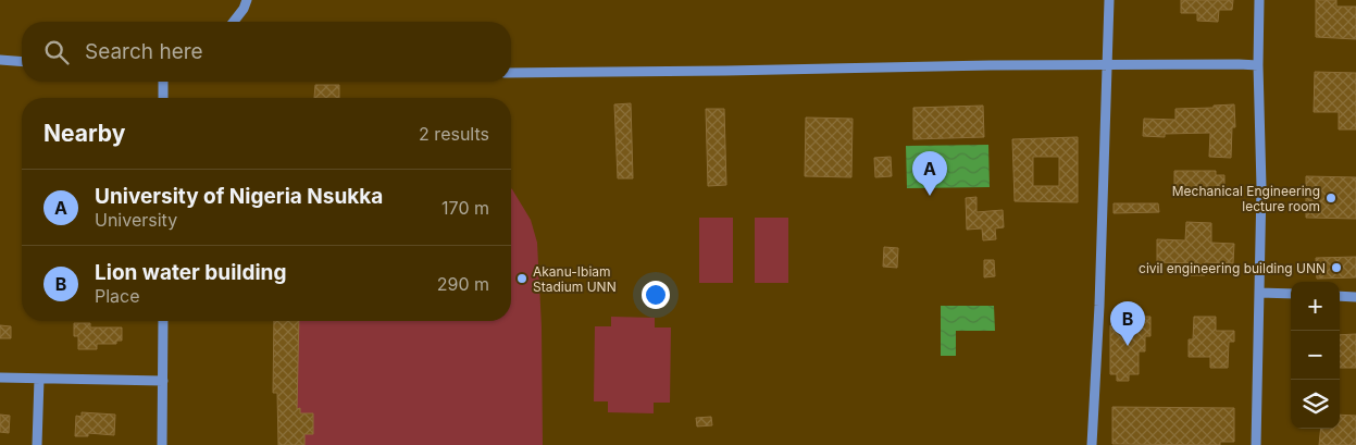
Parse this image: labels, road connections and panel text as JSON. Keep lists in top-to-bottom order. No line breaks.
{"places":["Mechanical Engineering lecture room","civil engineering building UNN","Akanu-Ibiam Stadium UNN"],"page":{"search":"Search here","heading":["Nearby","2 results"],"pins":["A","B"],"list":[{"mark":"A","name":"University of Nigeria Nsukka","note":"University","value":"170 m"},{"mark":"B","name":"Lion water building","note":"Place","value":"290 m"}],"map_buttons":["+","−"]}}
